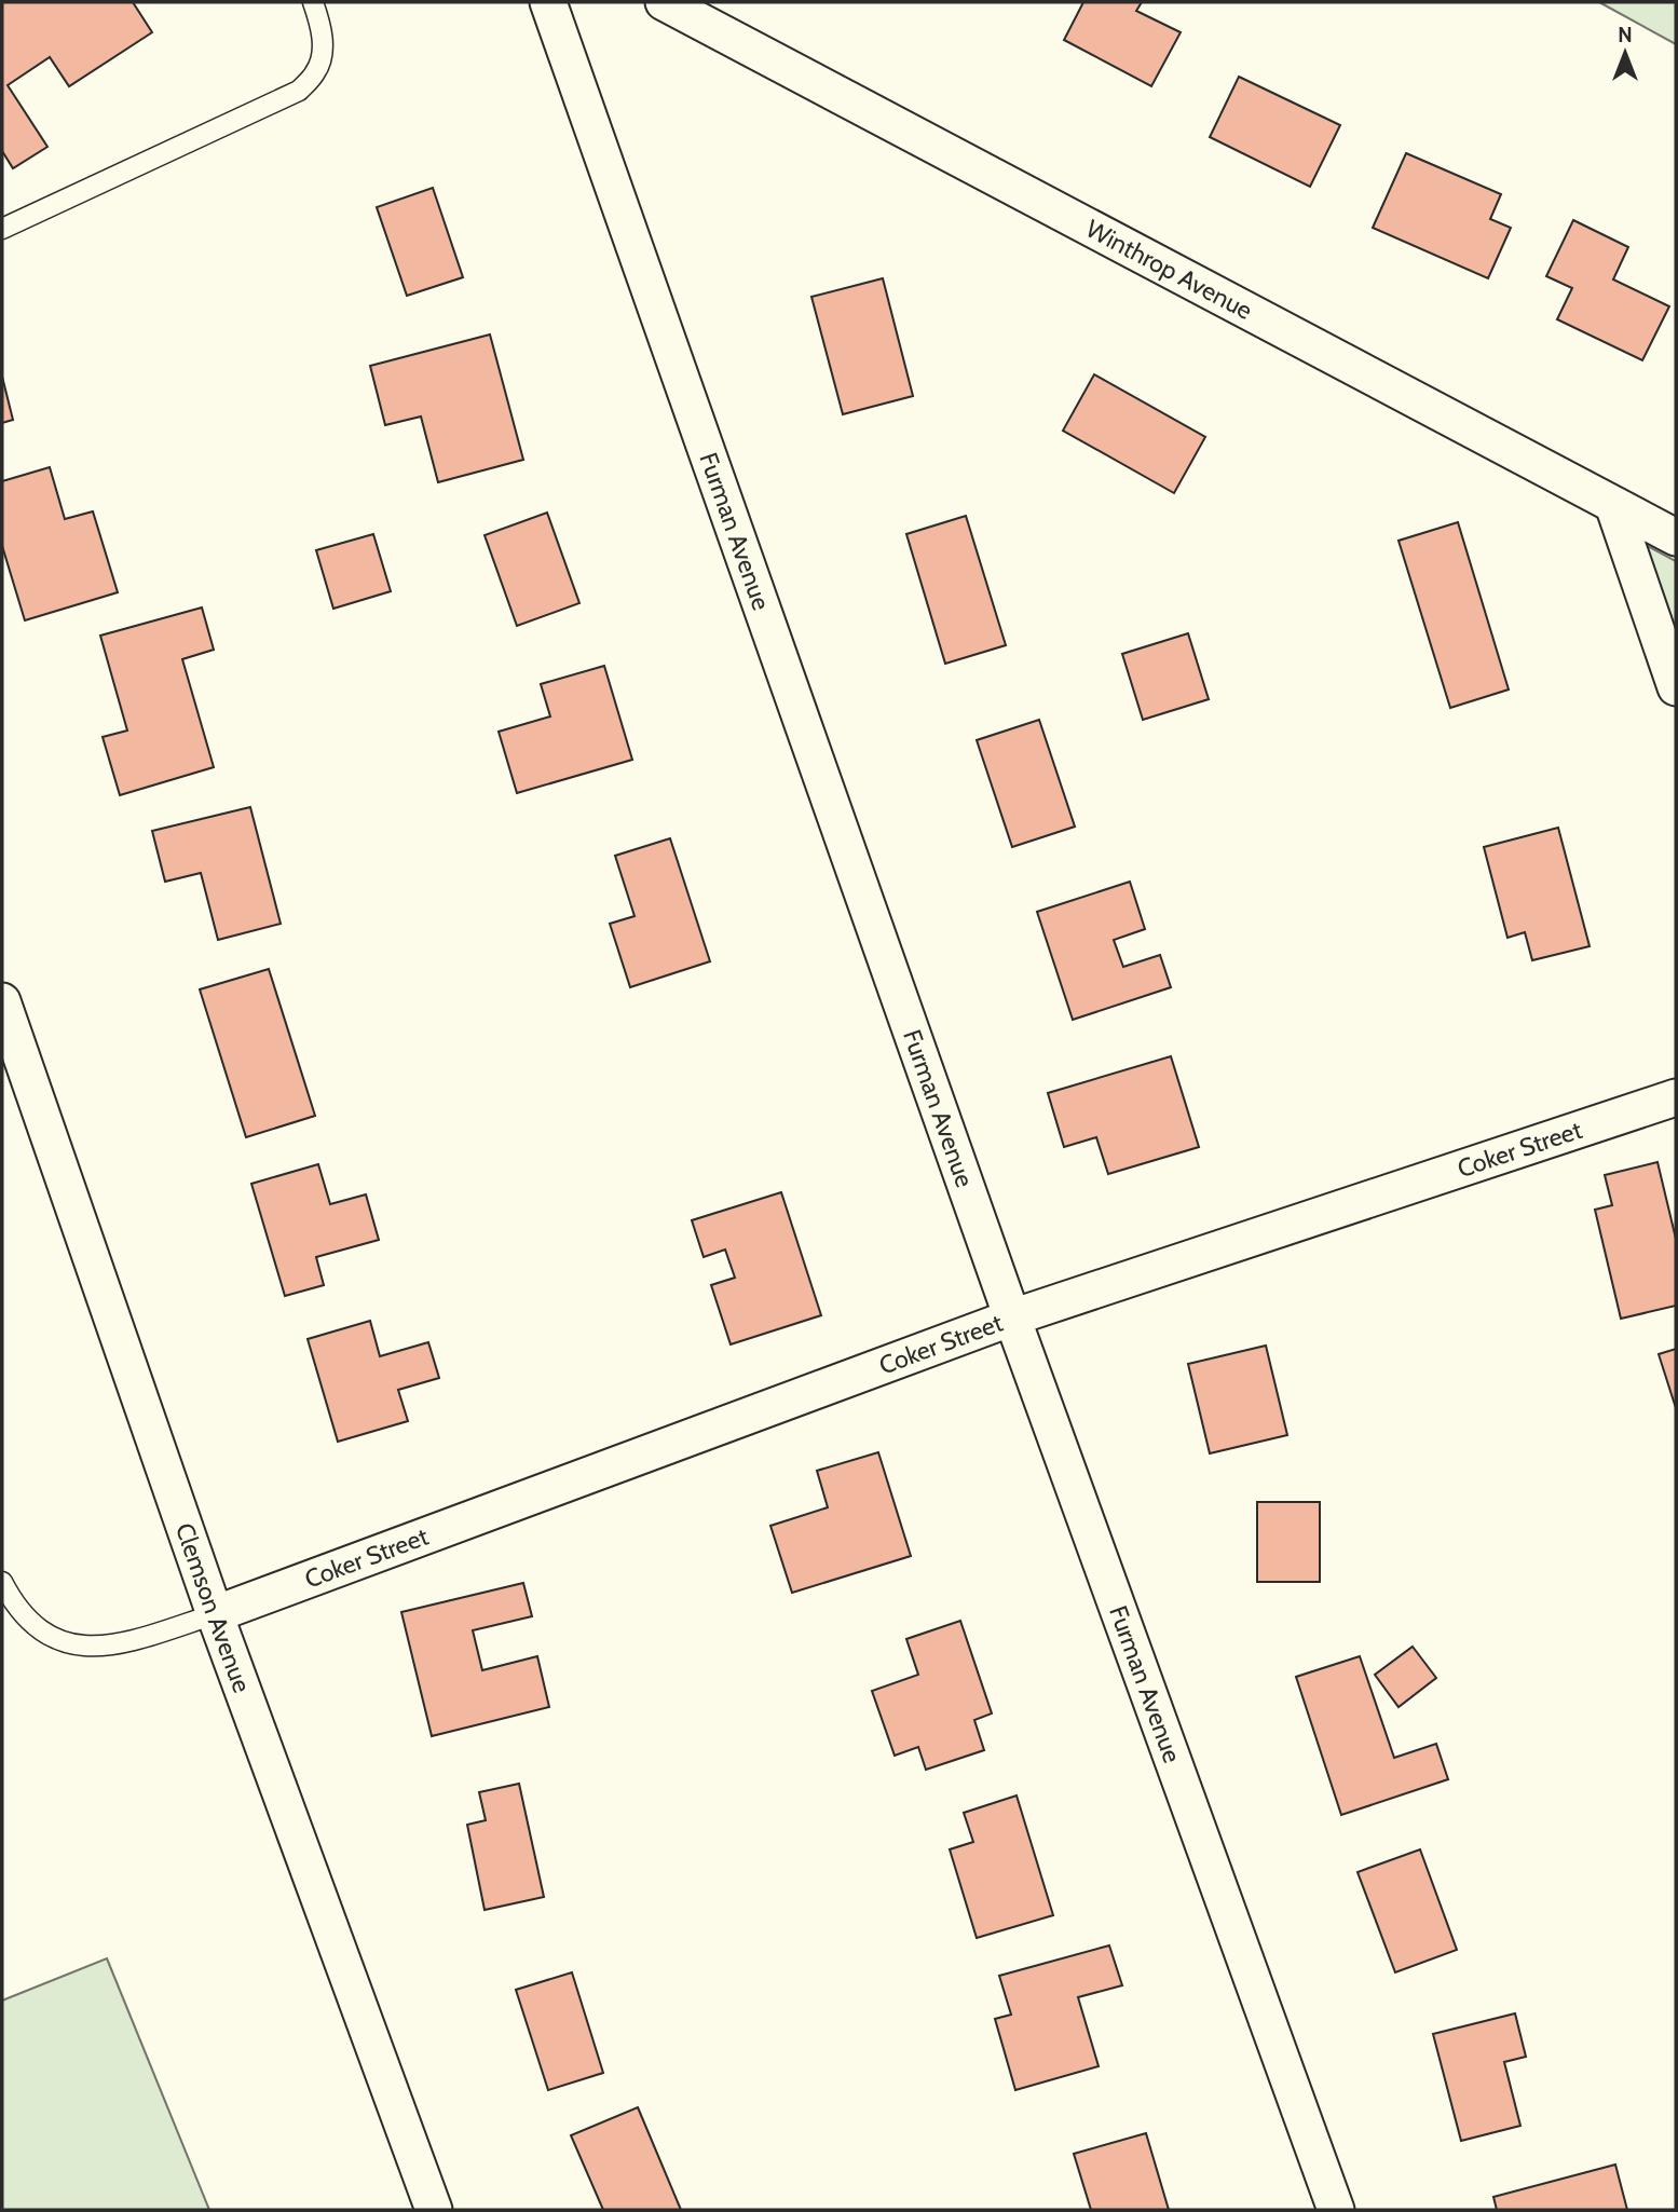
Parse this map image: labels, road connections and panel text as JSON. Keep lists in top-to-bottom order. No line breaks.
{"streets":{"street":["Winthrop Avenue","Furman Avenue","Coker Street","Clemson Avenue"]},"crossings":[["Furman Avenue","Coker Street"],["Coker Street","Clemson Avenue"]],"north":"top"}
